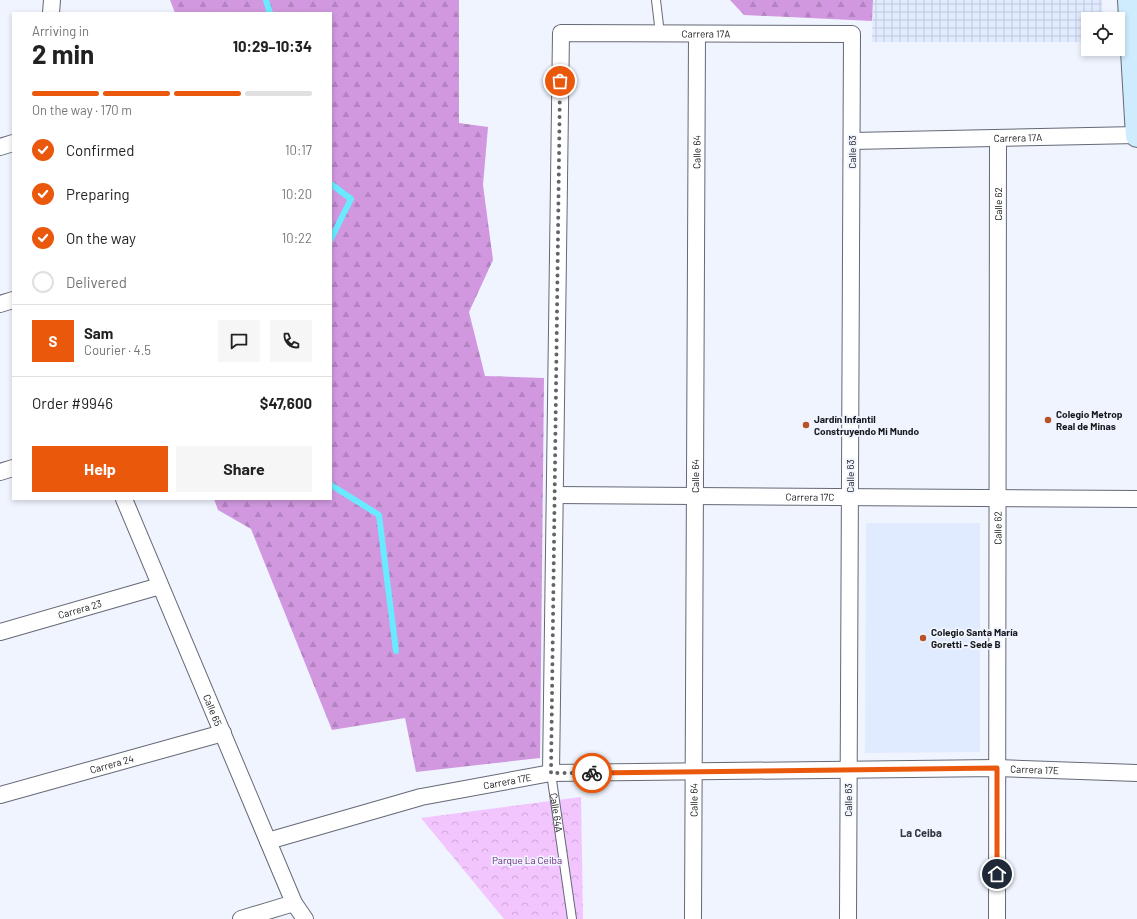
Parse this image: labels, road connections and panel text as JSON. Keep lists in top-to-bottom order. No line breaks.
{"streets":{"street":["Carrera 17A","Calle 64","Calle 63","Calle 62","Carrera 17C","Carrera 23","Calle 65","Carrera 24","Carrera 17E","Calle 64A"]},"crossings":[["Carrera 17A","Calle 64"],["Carrera 17A","Calle 63"],["Carrera 17A","Calle 62"],["Carrera 17A","Calle 64A"],["Calle 64","Carrera 17C"],["Calle 64","Carrera 17E"],["Calle 63","Carrera 17C"],["Calle 63","Carrera 17E"],["Calle 62","Carrera 17C"],["Calle 62","Carrera 17E"],["Carrera 17C","Calle 64A"],["Carrera 23","Calle 65"],["Calle 65","Carrera 24"],["Calle 65","Carrera 17E"],["Carrera 17E","Calle 64A"]],"districts":["La Ceiba"],"parks":["Parque La Ceiba"],"places":["Colegio Metrop Real de Minas","Jardín Infantil Construyendo Mi Mundo","Colegio Santa María Goretti - Sede B"],"page":{"heading":["2 min","Arriving in","10:29–10:34"],"panel":["Sam","Courier · 4.5","Order #9946","$47,600"],"bar":"On the way · 170 m","list":[["Confirmed","10:17"],["Preparing","10:20"],["On the way","10:22"],"Delivered"],"round":"S","buttons":["Help","Share"]}}
